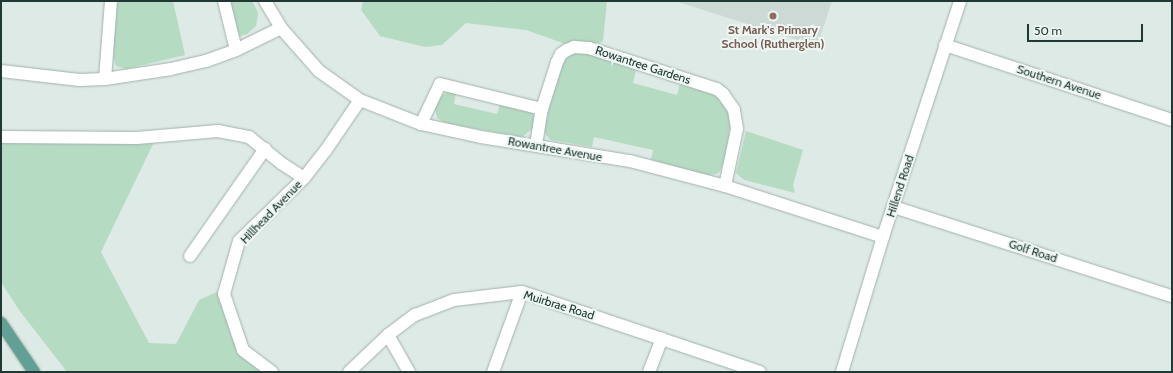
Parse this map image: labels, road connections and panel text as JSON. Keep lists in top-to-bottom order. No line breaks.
{"streets":{"street":["Rowantree Gardens","Southern Avenue","Rowantree Avenue","Hillend Road","Hillhead Avenue","Golf Road","Muirbrae Road"]},"crossings":[["Rowantree Gardens","Rowantree Avenue"],["Southern Avenue","Hillend Road"],["Rowantree Avenue","Hillend Road"],["Rowantree Avenue","Hillhead Avenue"],["Hillend Road","Golf Road"]],"places":["St Mark's Primary School (Rutherglen)"],"scale_bar":"50 m"}
